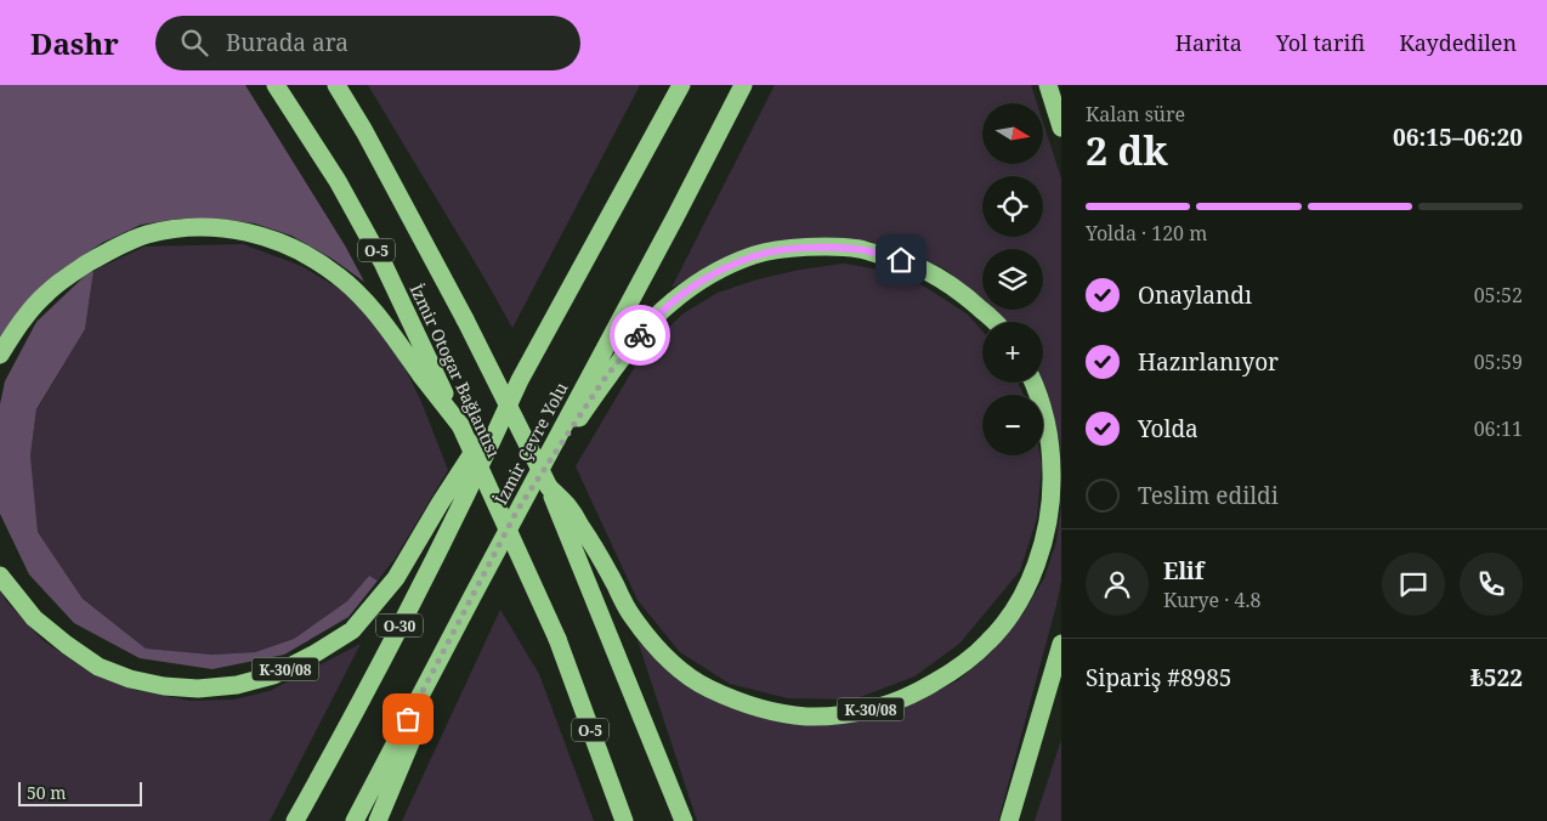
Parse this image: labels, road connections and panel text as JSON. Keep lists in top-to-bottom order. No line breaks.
{"streets":{"highway":["O-5","İzmir Otogar Bağlantısı","İzmir Çevre Yolu","O-30","K-30/08"]},"crossings":[["O-5","İzmir Otogar Bağlantısı"],["O-5","K-30/08"],["İzmir Otogar Bağlantısı","K-30/08"],["İzmir Çevre Yolu","K-30/08"]],"scale_bar":"50 m","north":"right","page":{"header":"Dashr","search":"Burada ara","nav":["Harita","Yol tarifi","Kaydedilen"],"heading":["2 dk","Kalan süre","06:15–06:20"],"panel":["Elif","Kurye · 4.8","Sipariş #8985","₺522"],"map_buttons":["+","−"],"bar":"Yolda · 120 m","list":[["Onaylandı","05:52"],["Hazırlanıyor","05:59"],["Yolda","06:11"],"Teslim edildi"],"scale":"50 m"}}
